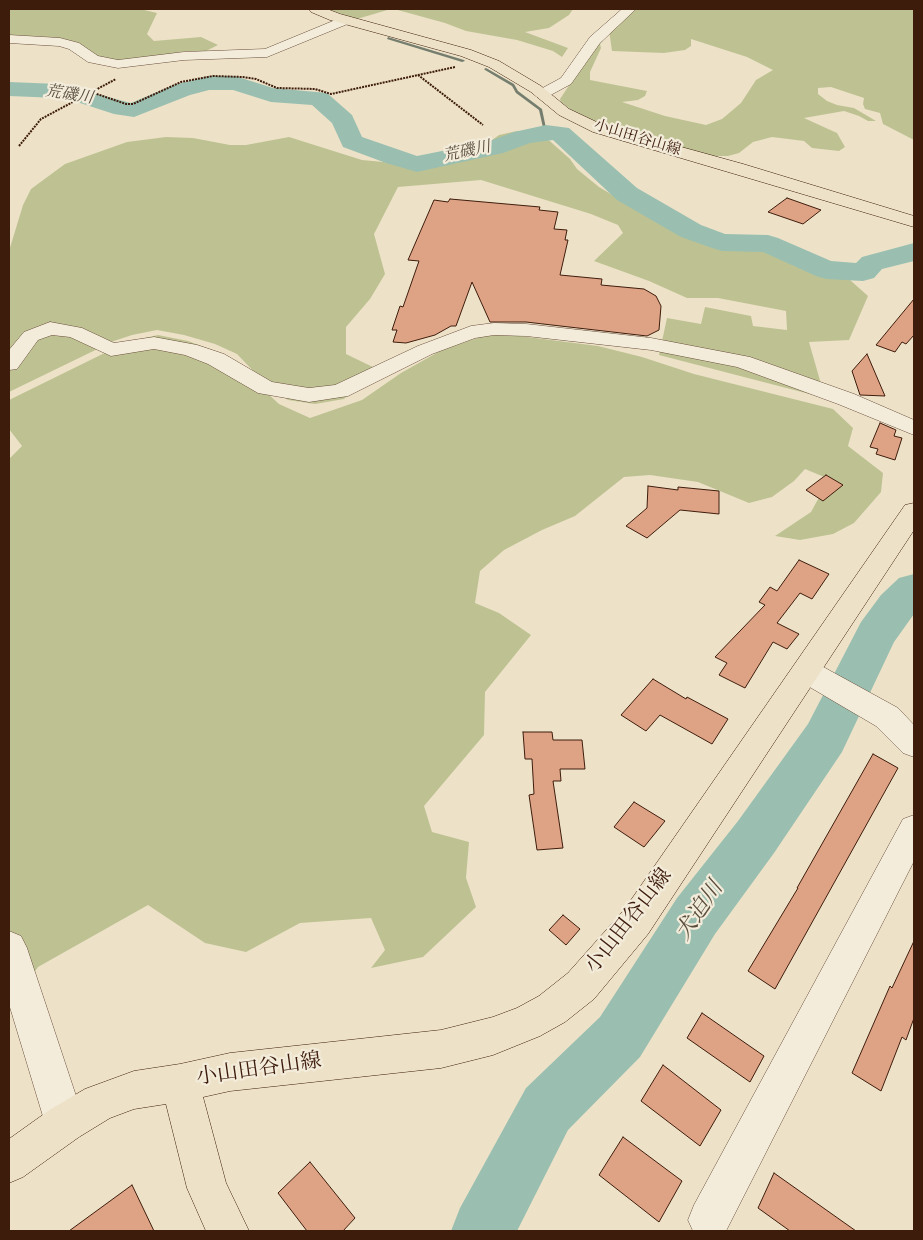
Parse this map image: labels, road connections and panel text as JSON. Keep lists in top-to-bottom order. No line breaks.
{"streets":{"main road":["小山田谷山線"]},"water":["荒磯川","犬迫川"]}
